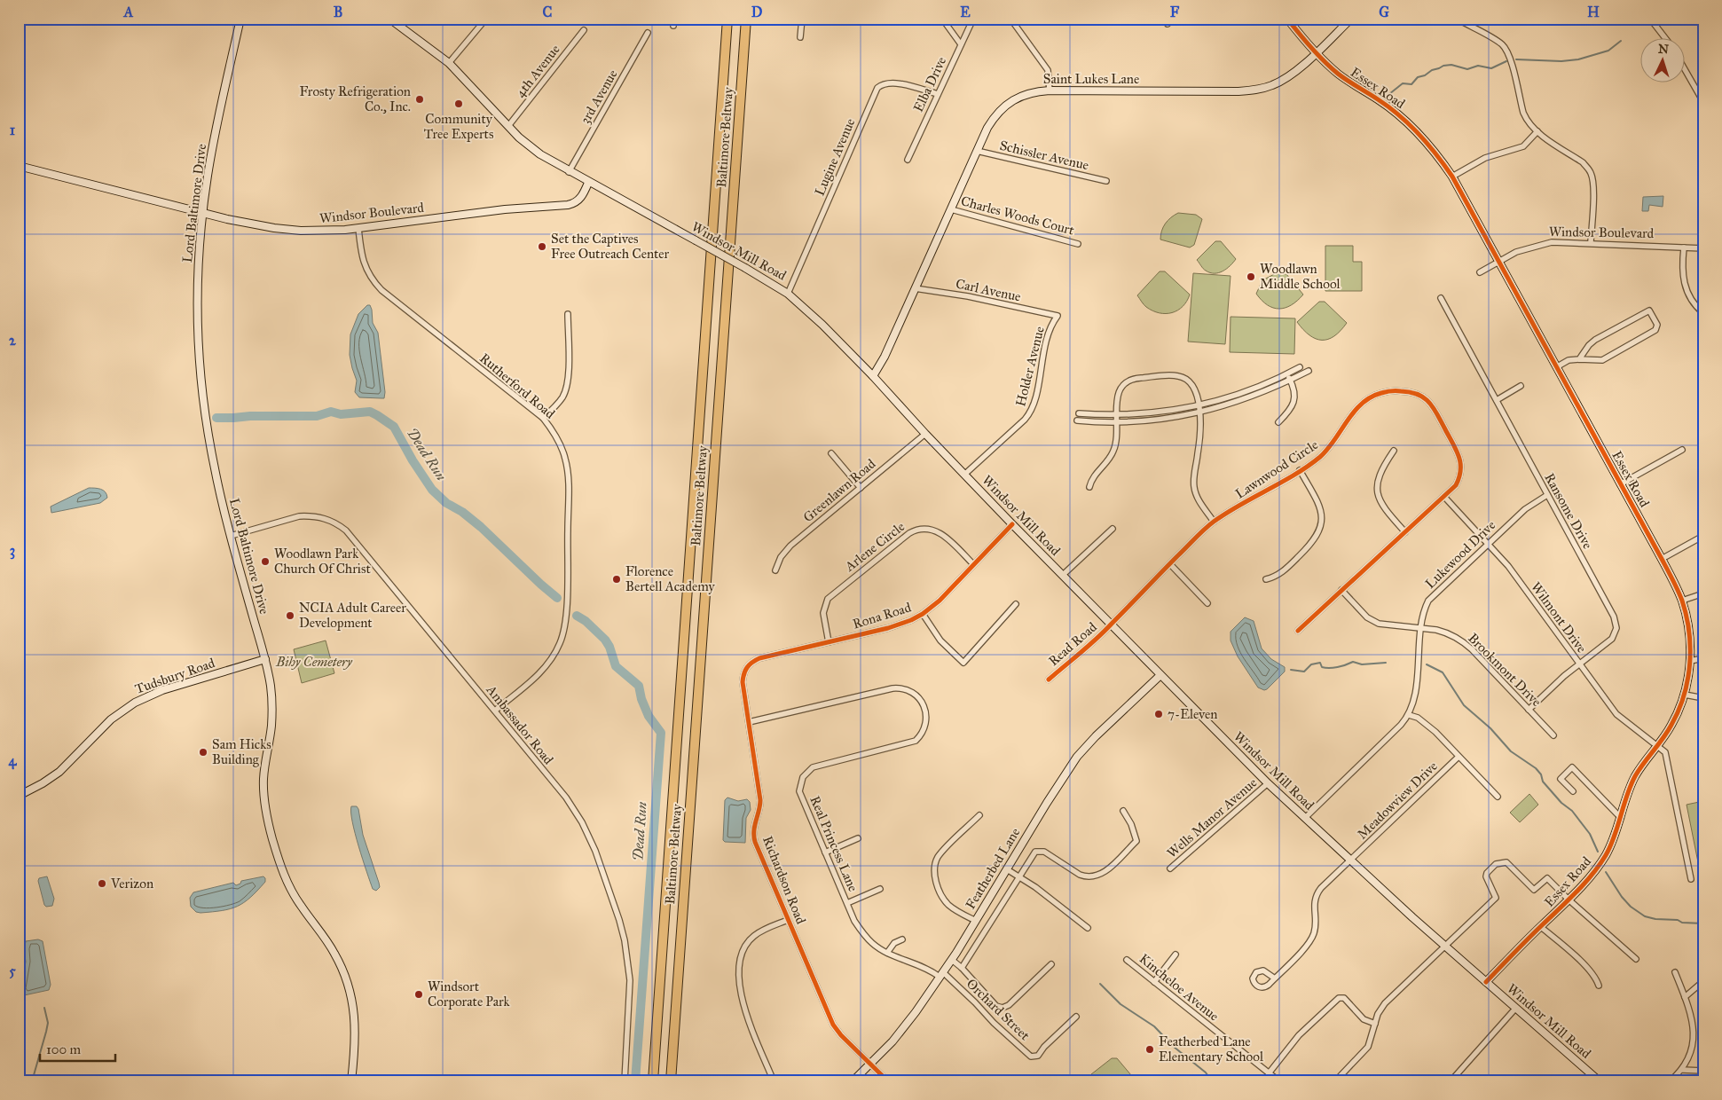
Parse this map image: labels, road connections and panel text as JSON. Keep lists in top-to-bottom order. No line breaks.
{"streets":{"highway":["Baltimore Beltway"],"main road":["Saint Lukes Lane","Essex Road","Lord Baltimore Drive","Windsor Boulevard","Windsor Mill Road","Tudsbury Road","Featherbed Lane"],"street":["4th Avenue","Elba Drive","3rd Avenue","Schissler Avenue","Lugine Avenue","Charles Woods Court","Carl Avenue","Holder Avenue","Rutherford Road","Lawnwood Circle","Greenlawn Road","Ransome Drive","Arlene Circle","Lukewood Drive","Rona Road","Wilmont Drive","Read Road","Brookmont Drive","Ambassador Road","Meadowview Drive","Wells Manor Avenue","Real Princess Lane","Richardson Road","Kincheloe Avenue","Orchard Street"]},"crossings":[["4th Avenue","Windsor Mill Road"],["Saint Lukes Lane","Essex Road"],["Saint Lukes Lane","Schissler Avenue"],["Saint Lukes Lane","Charles Woods Court"],["Saint Lukes Lane","Windsor Mill Road"],["Saint Lukes Lane","Carl Avenue"],["Elba Drive","Lugine Avenue"],["Essex Road","Windsor Boulevard"],["Essex Road","Windsor Mill Road"],["Essex Road","Wilmont Drive"],["3rd Avenue","Windsor Mill Road"],["Lugine Avenue","Windsor Mill Road"],["Lord Baltimore Drive","Windsor Boulevard"],["Lord Baltimore Drive","Tudsbury Road"],["Lord Baltimore Drive","Ambassador Road"],["Windsor Boulevard","Windsor Mill Road"],["Windsor Boulevard","Rutherford Road"],["Windsor Mill Road","Holder Avenue"],["Windsor Mill Road","Lawnwood Circle"],["Windsor Mill Road","Greenlawn Road"],["Windsor Mill Road","Lukewood Drive"],["Windsor Mill Road","Rona Road"],["Windsor Mill Road","Read Road"],["Windsor Mill Road","Meadowview Drive"],["Windsor Mill Road","Wells Manor Avenue"],["Windsor Mill Road","Featherbed Lane"],["Carl Avenue","Holder Avenue"],["Rutherford Road","Ambassador Road"],["Lawnwood Circle","Wilmont Drive"],["Lawnwood Circle","Read Road"],["Lawnwood Circle","Brookmont Drive"],["Ransome Drive","Lukewood Drive"],["Ransome Drive","Wilmont Drive"],["Ransome Drive","Brookmont Drive"],["Arlene Circle","Rona Road"],["Lukewood Drive","Wilmont Drive"],["Lukewood Drive","Brookmont Drive"],["Rona Road","Richardson Road"],["Real Princess Lane","Featherbed Lane"],["Real Princess Lane","Richardson Road"],["Real Princess Lane","Orchard Street"],["Featherbed Lane","Richardson Road"],["Featherbed Lane","Orchard Street"]],"water":["Dead Run"],"parks":["Bihy Cemetery"],"places":["Frosty Refrigeration Co., Inc.","Community Tree Experts","Set the Captives Free Outreach Center","Woodlawn Middle School","Woodlawn Park Church Of Christ","Florence Bertell Academy","NCIA Adult Career Development","7-Eleven","Sam Hicks Building","Verizon","Windsort Corporate Park","Featherbed Lane Elementary School"],"scale_bar":"100 m","north":"top","grid":{"columns":["A","B","C","D","E","F","G","H"],"rows":["1","2","3","4","5"]}}
